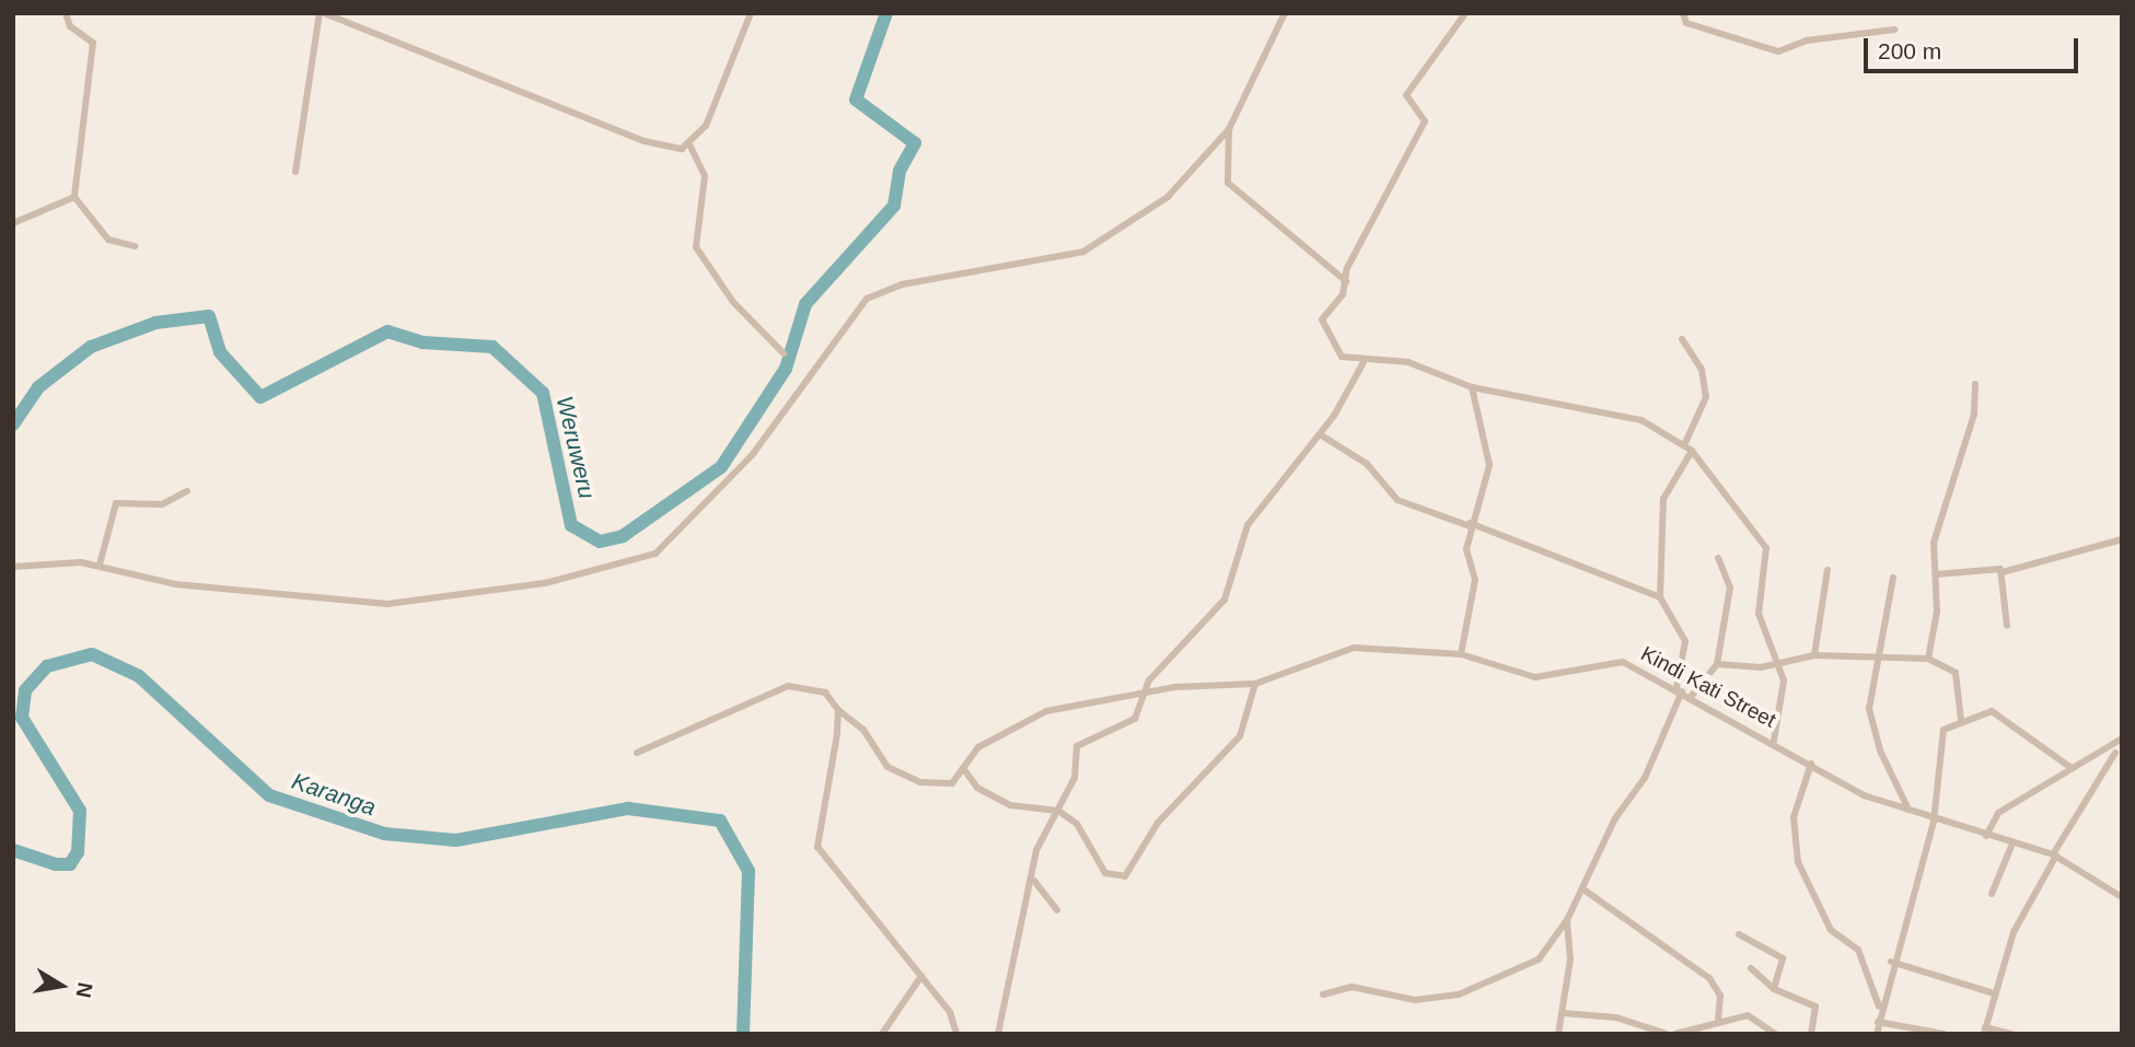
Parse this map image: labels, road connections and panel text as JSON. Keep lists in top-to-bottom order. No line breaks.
{"streets":{"street":["Kindi Kati Street"]},"water":["Weruweru","Karanga"],"scale_bar":"200 m","north":"right"}
